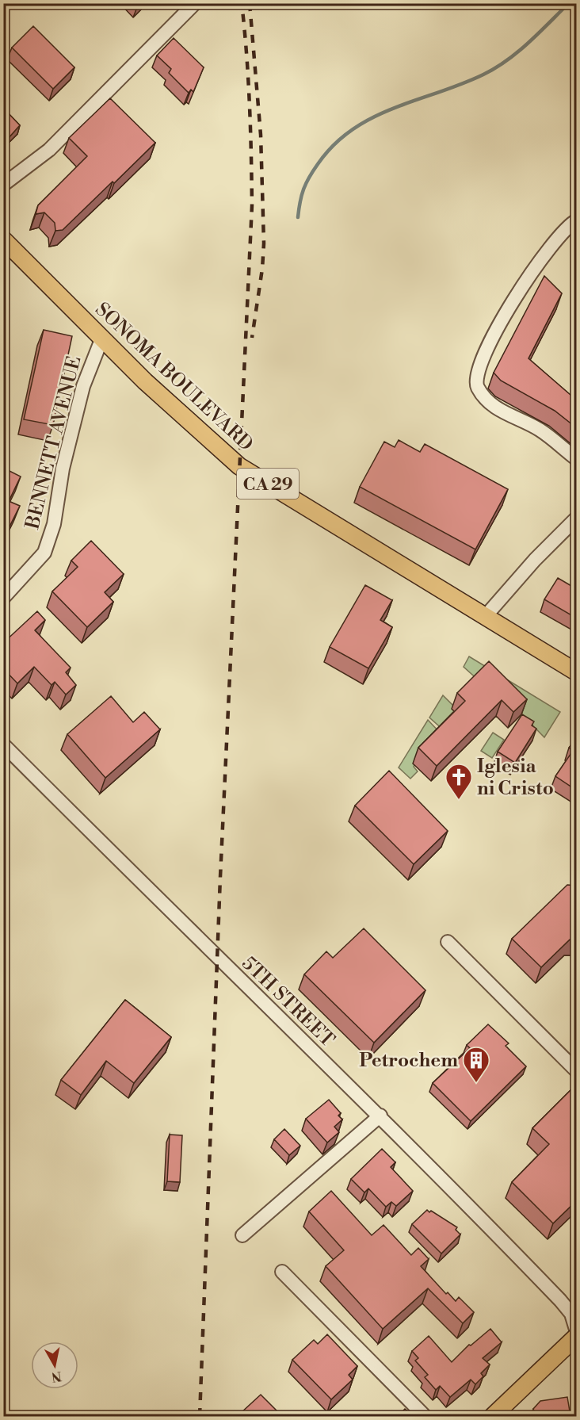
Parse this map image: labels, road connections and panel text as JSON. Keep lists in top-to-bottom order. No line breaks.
{"streets":{"main road":["SONOMA BOULEVARD","CA 29"],"street":["BENNETT AVENUE","5TH STREET"]},"crossings":[["SONOMA BOULEVARD","BENNETT AVENUE"]],"places":{"church":["Iglesia ni Cristo"],"building":["Petrochem"]},"north":"bottom"}
